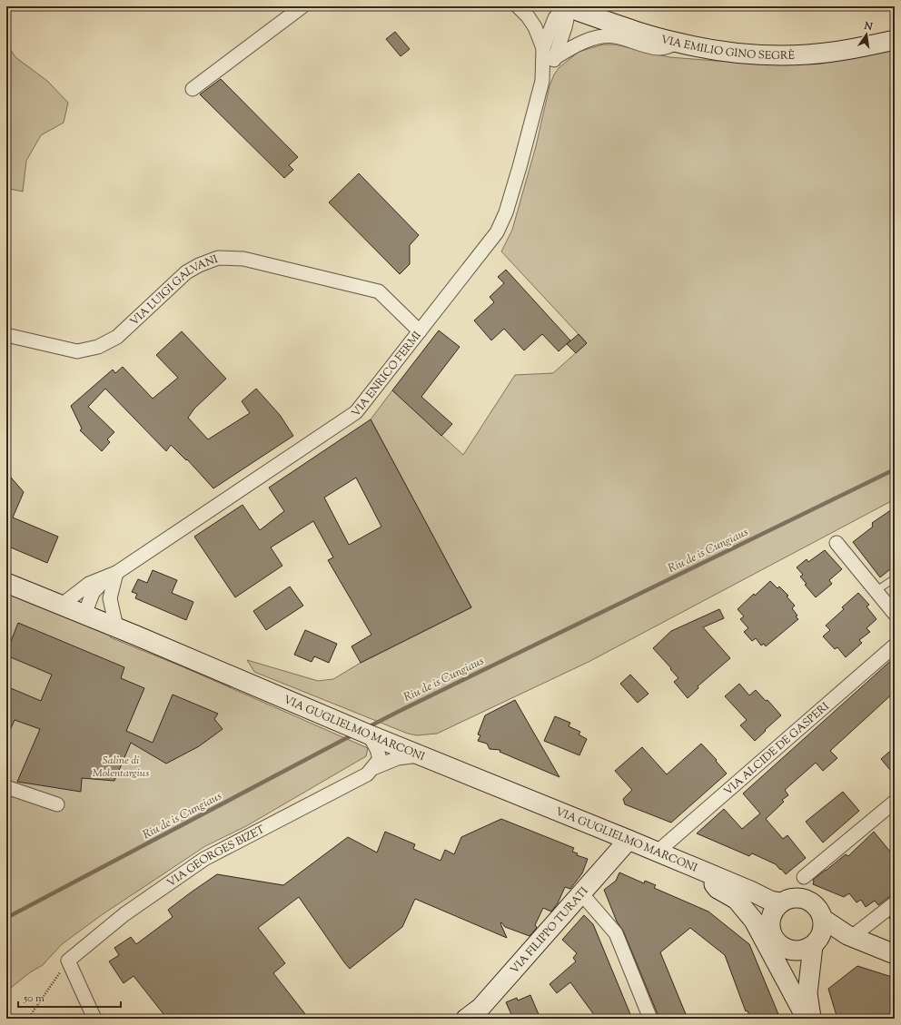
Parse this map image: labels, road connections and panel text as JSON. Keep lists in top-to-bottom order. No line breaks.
{"streets":{"main road":["VIA EMILIO GINO SEGRÈ","VIA GUGLIELMO MARCONI","VIA FILIPPO TURATI"],"street":["VIA LUIGI GALVANI","VIA ENRICO FERMI","VIA ALCIDE DE GASPERI","VIA GEORGES BIZET"]},"crossings":[["VIA LUIGI GALVANI","VIA ENRICO FERMI"],["VIA ENRICO FERMI","VIA GUGLIELMO MARCONI"],["VIA GUGLIELMO MARCONI","VIA ALCIDE DE GASPERI"],["VIA GUGLIELMO MARCONI","VIA GEORGES BIZET"],["VIA GUGLIELMO MARCONI","VIA FILIPPO TURATI"]],"water":["Riu de is Cungiaus"],"parks":["Saline di Molentargius"],"scale_bar":"50 m","north":"top"}
